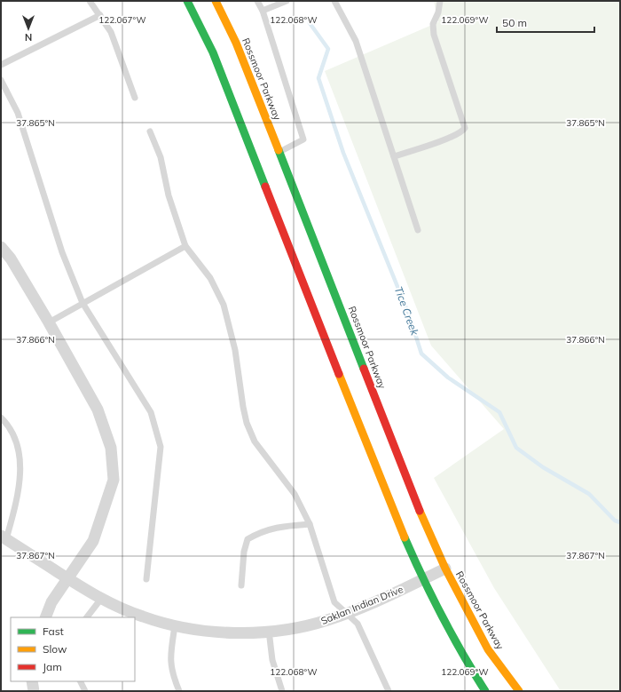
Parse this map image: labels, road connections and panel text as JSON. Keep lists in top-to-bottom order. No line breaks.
{"streets":{"street":["Rossmoor Parkway","Saklan Indian Drive"]},"crossings":[["Rossmoor Parkway","Saklan Indian Drive"]],"water":["Tice Creek"],"legend":["Fast","Slow","Jam"],"scale_bar":"50 m","north":"bottom","coordinates":["122.067°W","122.068°W","122.069°W","37.865°N","37.866°N","37.867°N"]}
